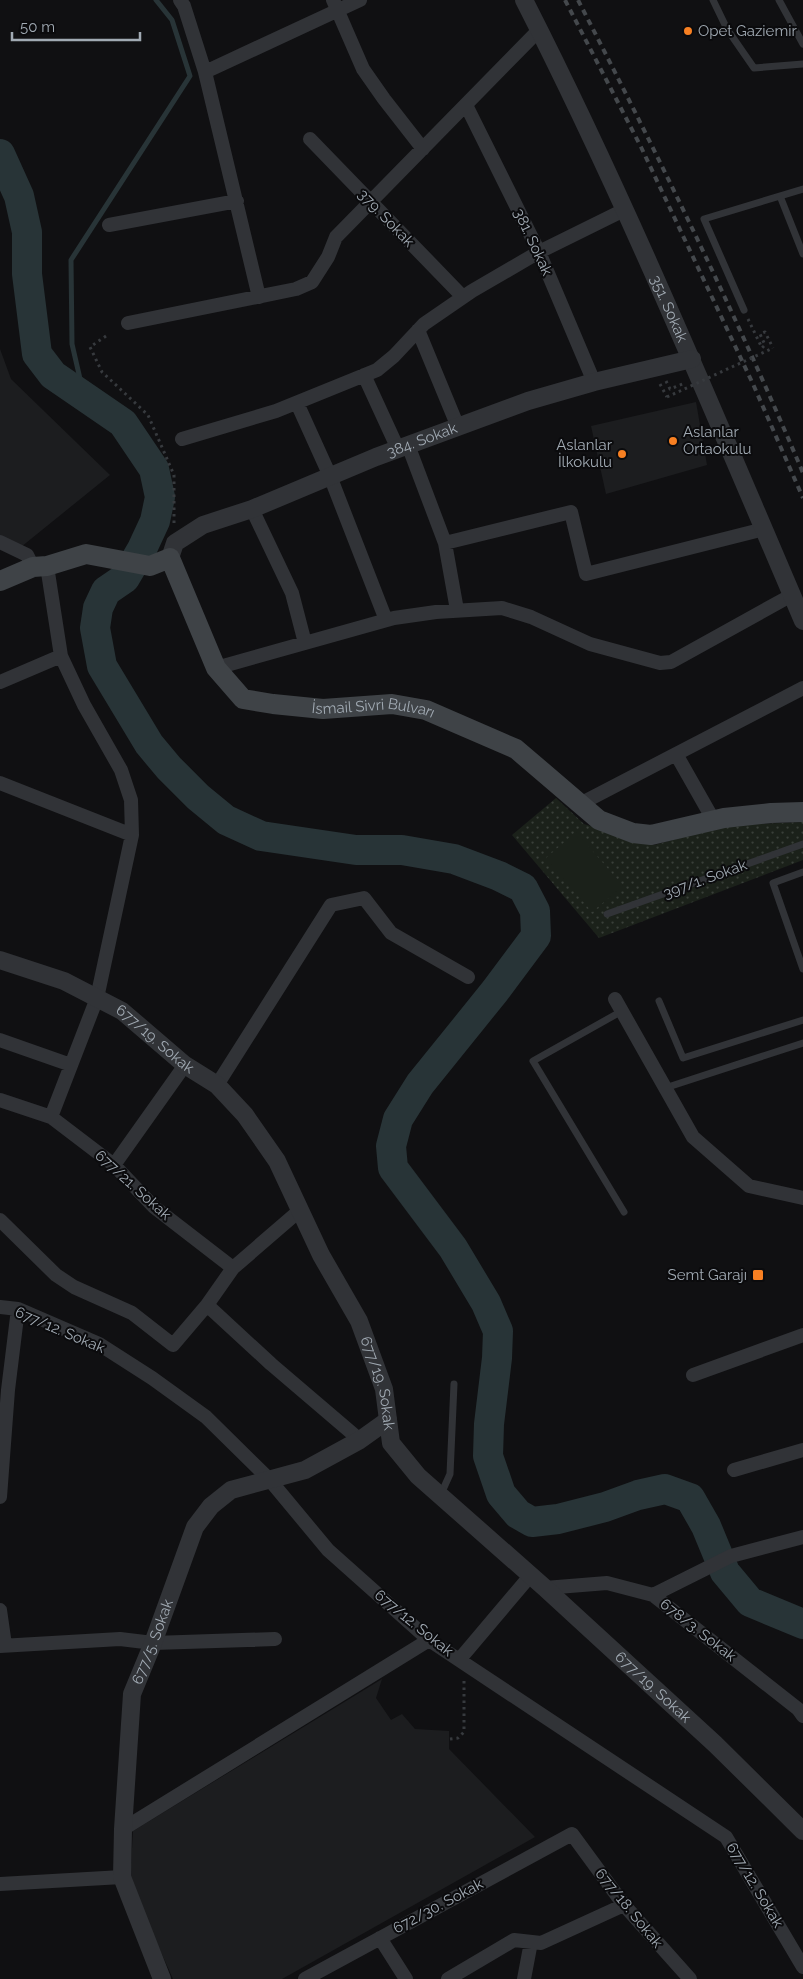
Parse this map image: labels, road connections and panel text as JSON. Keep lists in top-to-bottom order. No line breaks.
{"streets":{"main road":["İsmail Sivri Bulvarı"],"street":["379. Sokak","381. Sokak","351. Sokak","384. Sokak","677/19. Sokak","677/21. Sokak","677/12. Sokak","678/3. Sokak","677/5. Sokak","672/30. Sokak","677/18. Sokak"],"lane":["397/1. Sokak"]},"crossings":[["381. Sokak","384. Sokak"],["351. Sokak","384. Sokak"],["384. Sokak","İsmail Sivri Bulvarı"],["677/19. Sokak","678/3. Sokak"],["677/19. Sokak","677/5. Sokak"],["677/12. Sokak","677/5. Sokak"],["672/30. Sokak","677/18. Sokak"]],"places":{"other":["Opet Gaziemir","Aslanlar Ortaokulu","Aslanlar İlkokulu"],"transit":["Semt Garajı"]},"scale_bar":"50 m"}
